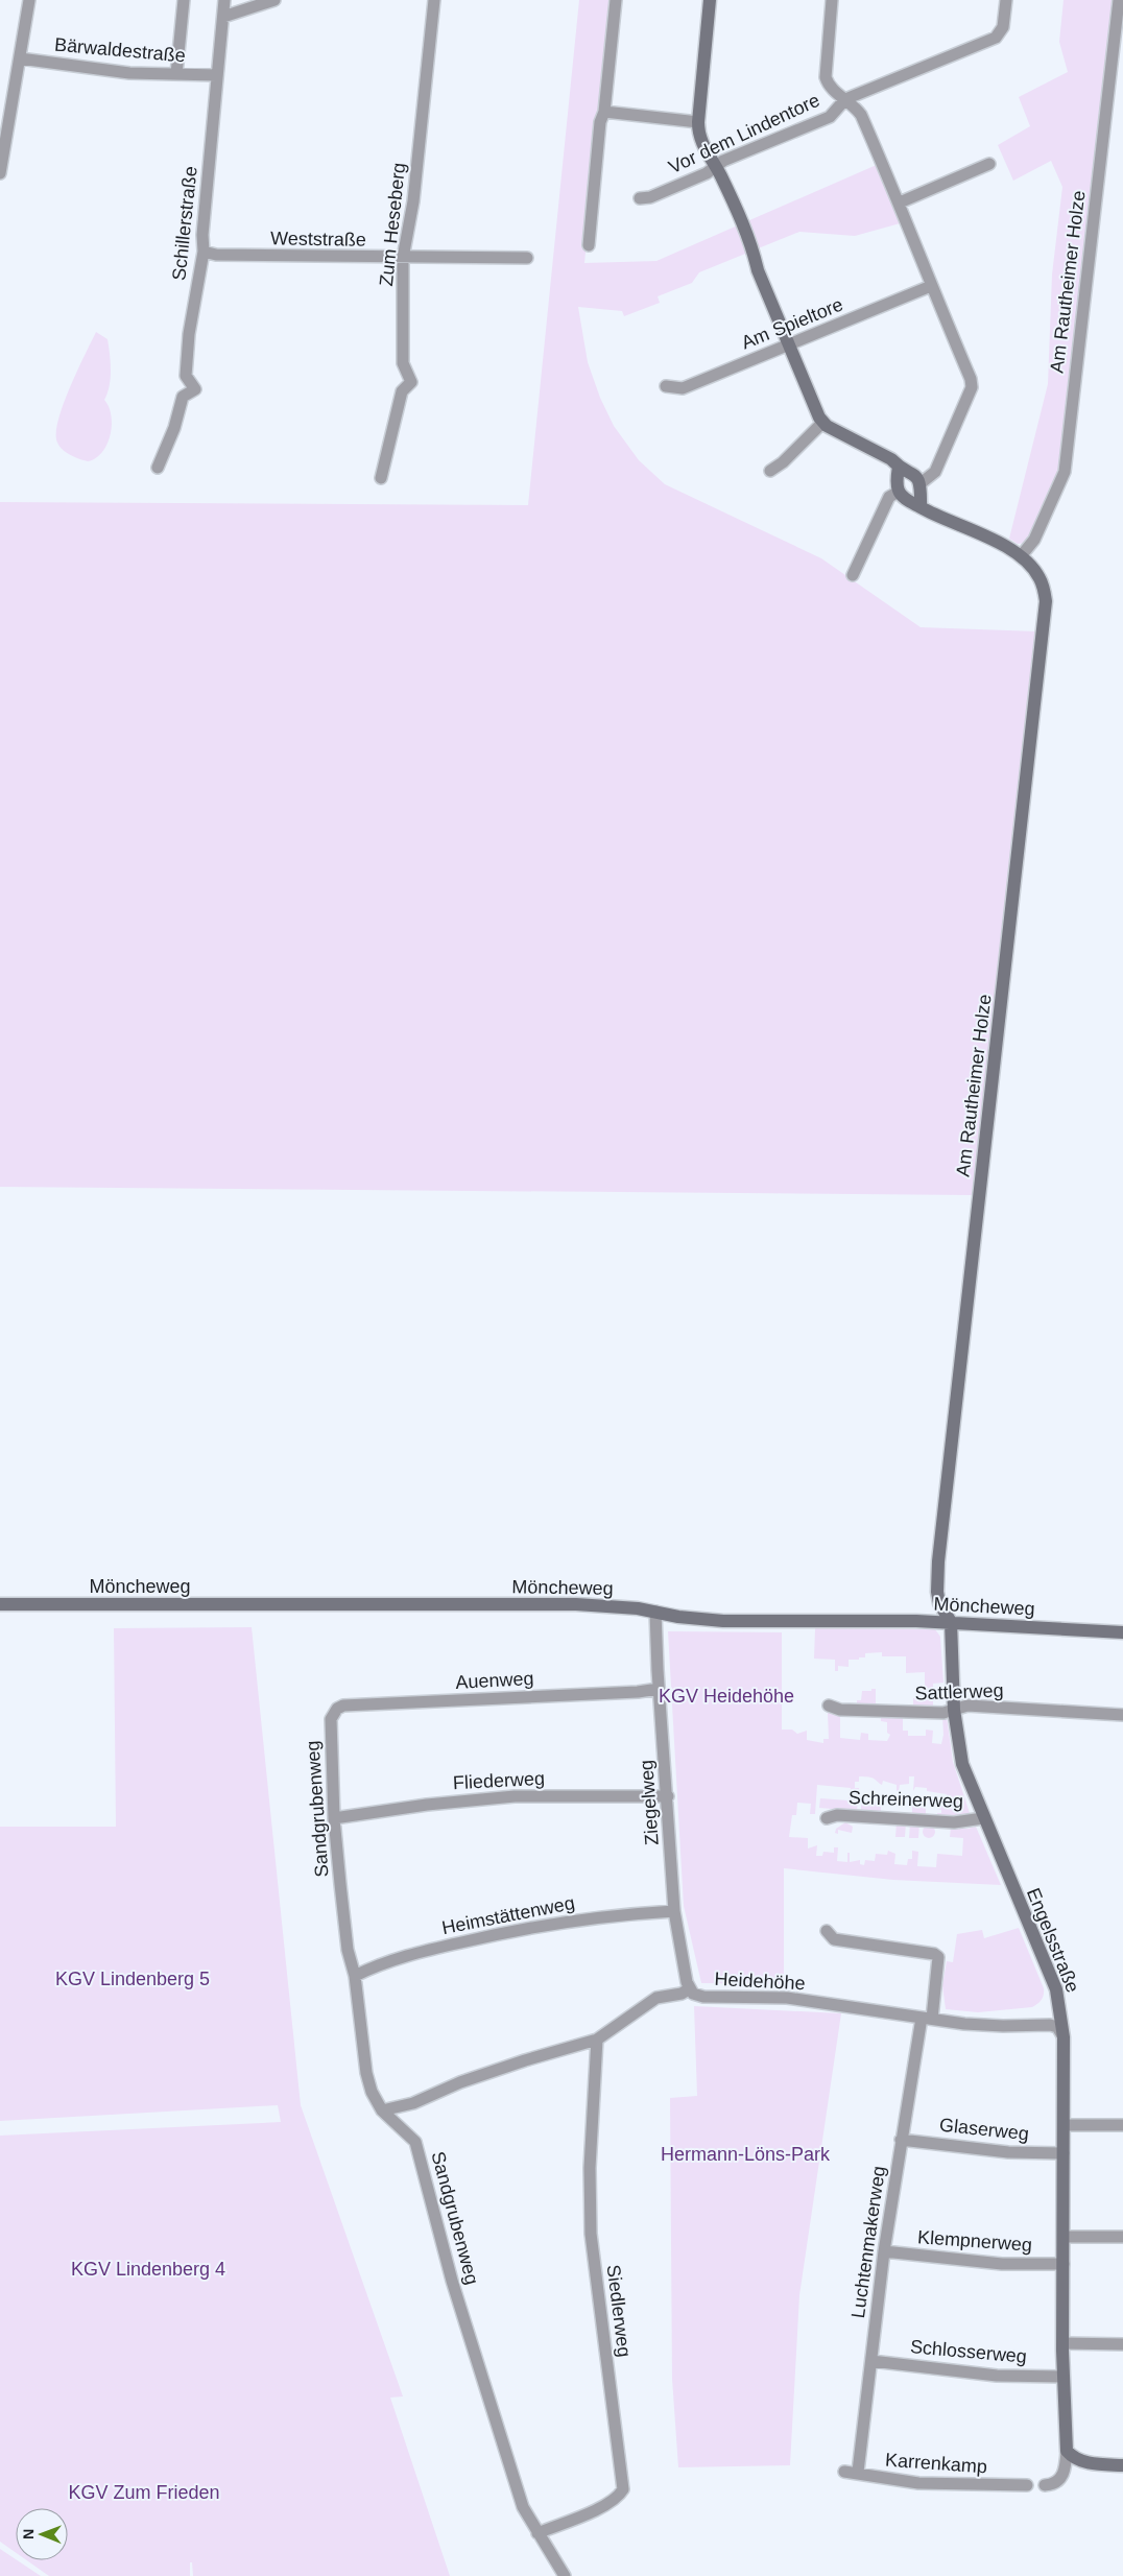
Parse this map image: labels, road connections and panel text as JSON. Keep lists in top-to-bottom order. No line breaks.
{"streets":{"street":["Bärwaldestraße","Vor dem Lindentore","Schillerstraße","Zum Heseberg","Weststraße","Am Rautheimer Holze","Am Spieltore","Möncheweg","Auenweg","Sattlerweg","Fliederweg","Schreinerweg","Ziegelweg","Sandgrubenweg","Heimstättenweg","Engelsstraße","Heidehöhe","Glaserweg","Klempnerweg","Luchtenmakerweg","Siedlerweg","Schlosserweg","Karrenkamp"]},"crossings":[["Bärwaldestraße","Schillerstraße"],["Schillerstraße","Weststraße"],["Zum Heseberg","Weststraße"],["Am Rautheimer Holze","Möncheweg"],["Am Rautheimer Holze","Engelsstraße"],["Möncheweg","Ziegelweg"],["Möncheweg","Engelsstraße"],["Auenweg","Ziegelweg"],["Auenweg","Sandgrubenweg"],["Sattlerweg","Engelsstraße"],["Fliederweg","Ziegelweg"],["Fliederweg","Sandgrubenweg"],["Schreinerweg","Engelsstraße"],["Ziegelweg","Heimstättenweg"],["Ziegelweg","Heidehöhe"],["Sandgrubenweg","Heimstättenweg"],["Sandgrubenweg","Heidehöhe"],["Sandgrubenweg","Siedlerweg"],["Engelsstraße","Heidehöhe"],["Engelsstraße","Glaserweg"],["Engelsstraße","Klempnerweg"],["Engelsstraße","Schlosserweg"],["Heidehöhe","Luchtenmakerweg"],["Heidehöhe","Siedlerweg"],["Glaserweg","Luchtenmakerweg"],["Klempnerweg","Luchtenmakerweg"],["Luchtenmakerweg","Schlosserweg"],["Luchtenmakerweg","Karrenkamp"]],"parks":["KGV Heidehöhe","KGV Lindenberg 5","Hermann-Löns-Park","KGV Lindenberg 4","KGV Zum Frieden"],"north":"left"}
